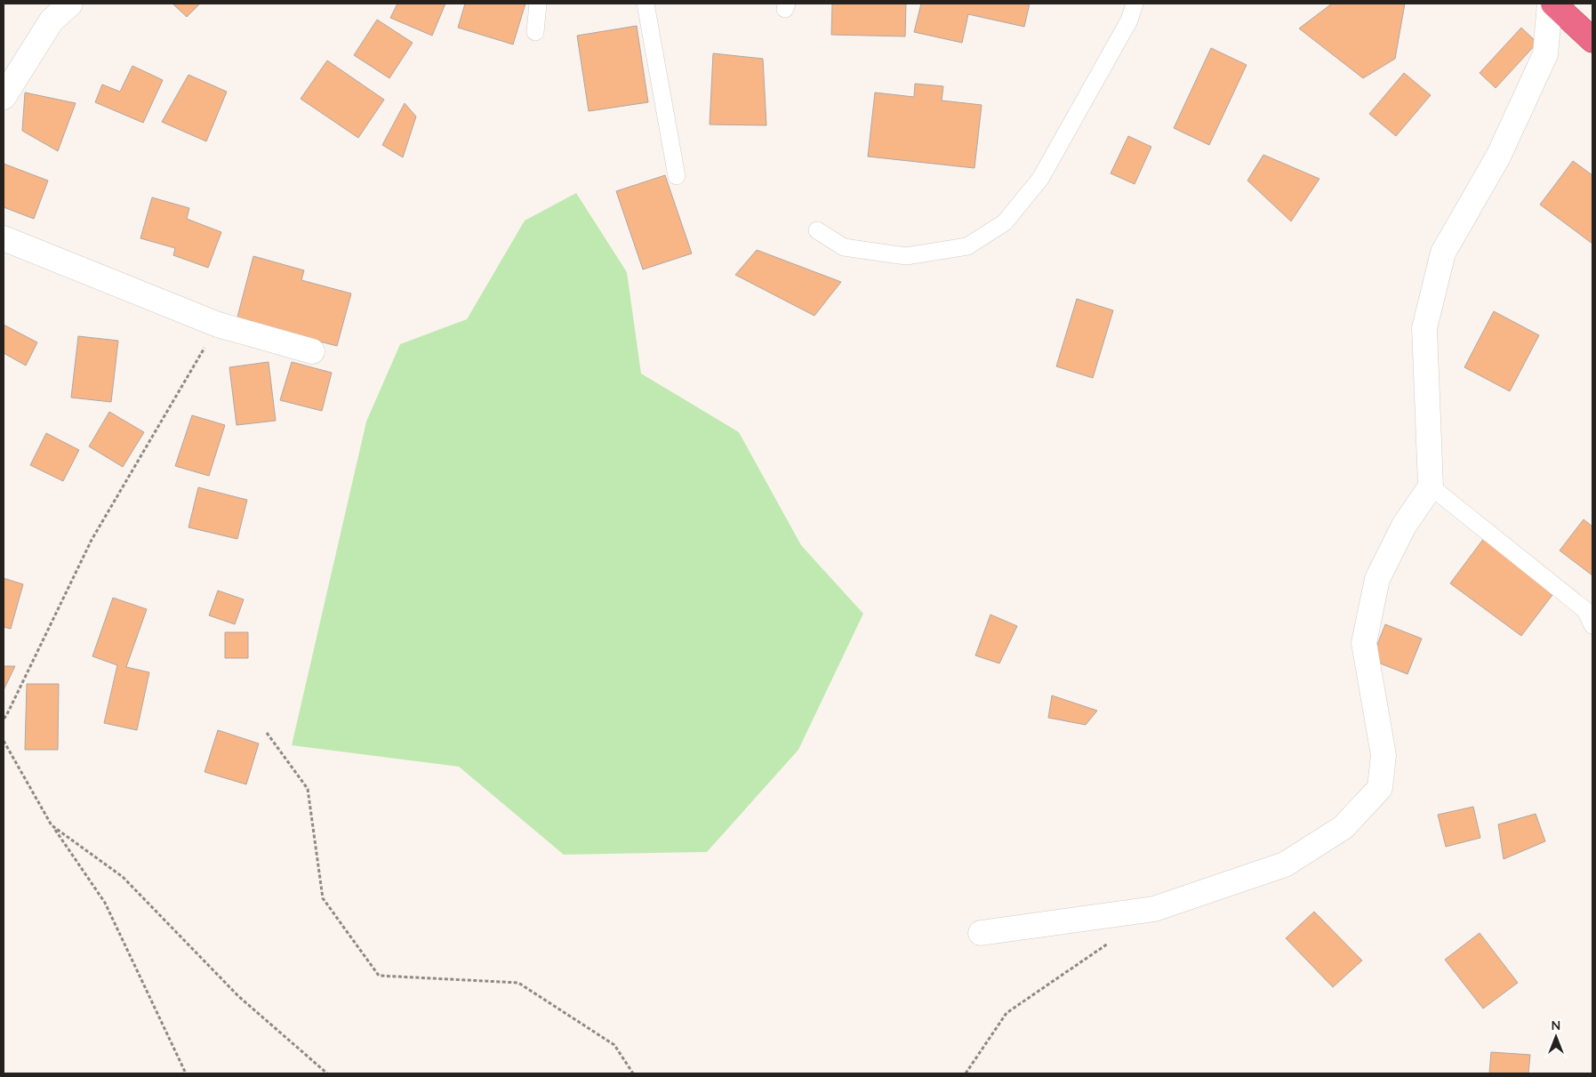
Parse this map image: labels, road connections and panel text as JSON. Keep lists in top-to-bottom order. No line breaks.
{"north":"top"}
